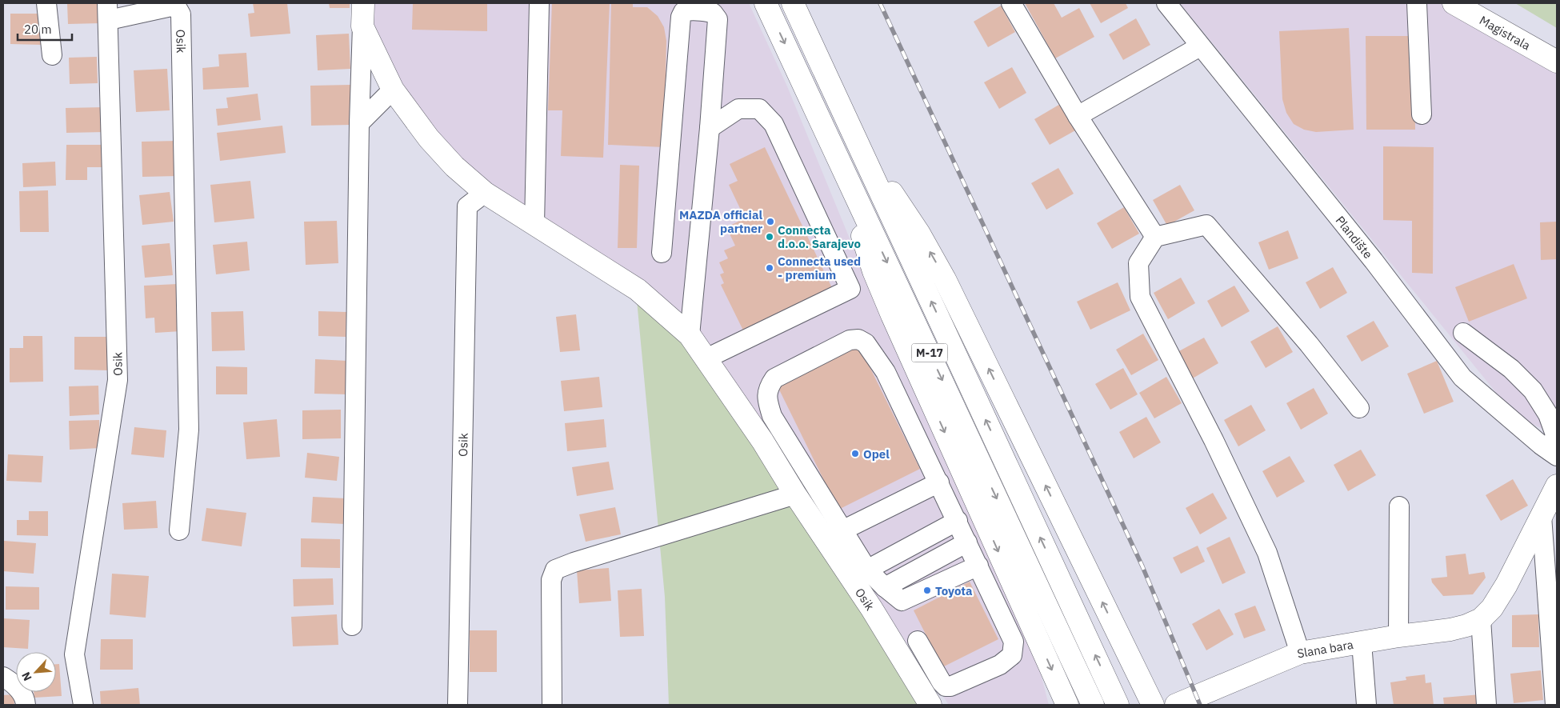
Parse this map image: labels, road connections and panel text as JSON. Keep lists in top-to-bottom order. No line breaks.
{"streets":{"main road":["Magistrala","Osik","M-17","Slana bara"],"street":["Plandište"]},"places":["MAZDA official partner","Connecta d.o.o. Sarajevo","Connecta used - premium","Opel","Toyota"],"scale_bar":"20 m","north":"bottom left"}
